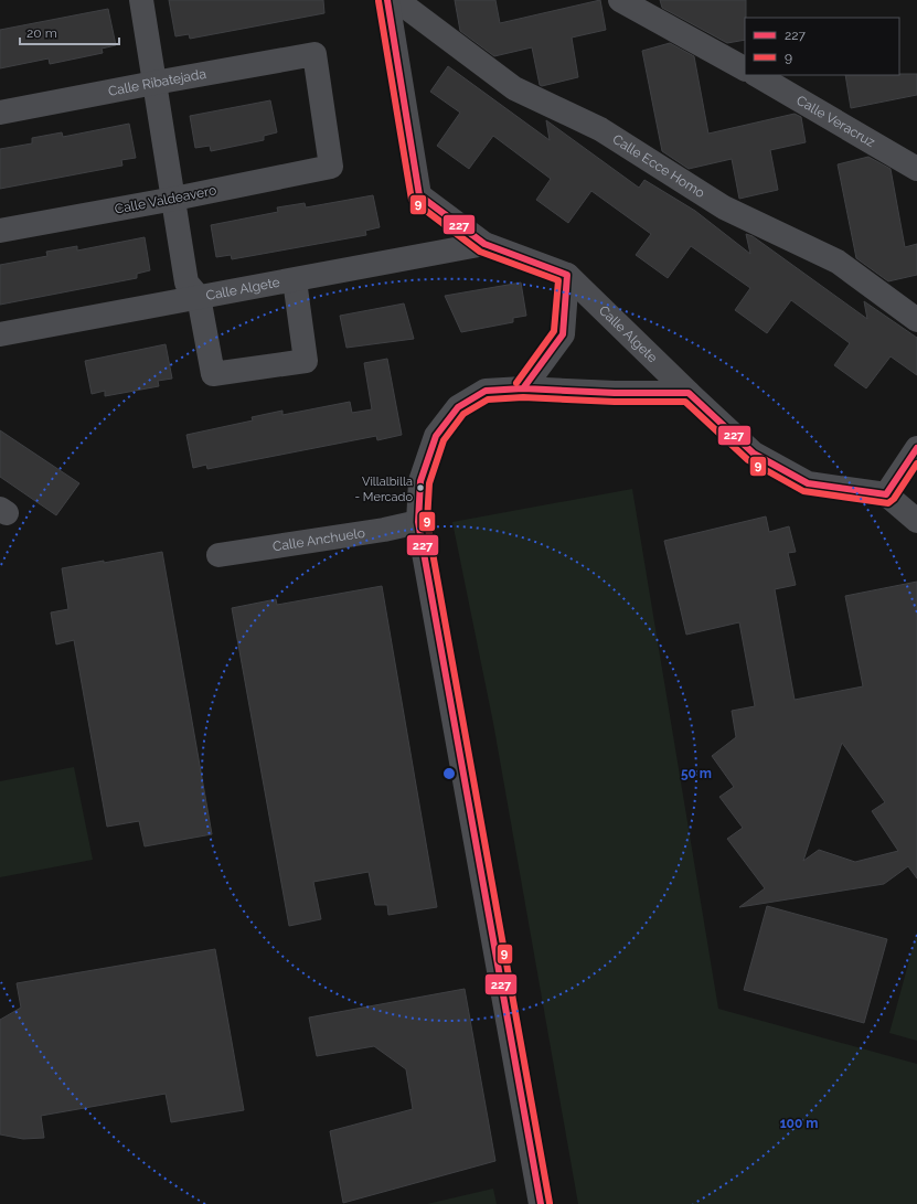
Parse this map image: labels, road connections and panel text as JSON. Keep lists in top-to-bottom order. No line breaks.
{"streets":{"street":["Calle Ribatejada","Calle Veracruz","Calle Ecce Homo","Calle Valdeavero","Calle Algete","Calle Anchuelo"]},"crossings":[["Calle Ribatejada","Calle Valdeavero"],["Calle Ecce Homo","Calle Algete"]],"places":["Villalbilla - Mercado"],"lines":["transit line 227","transit line 9"],"legend":["227","9"],"scale_bar":"20 m","rings":["50 m","100 m"]}
